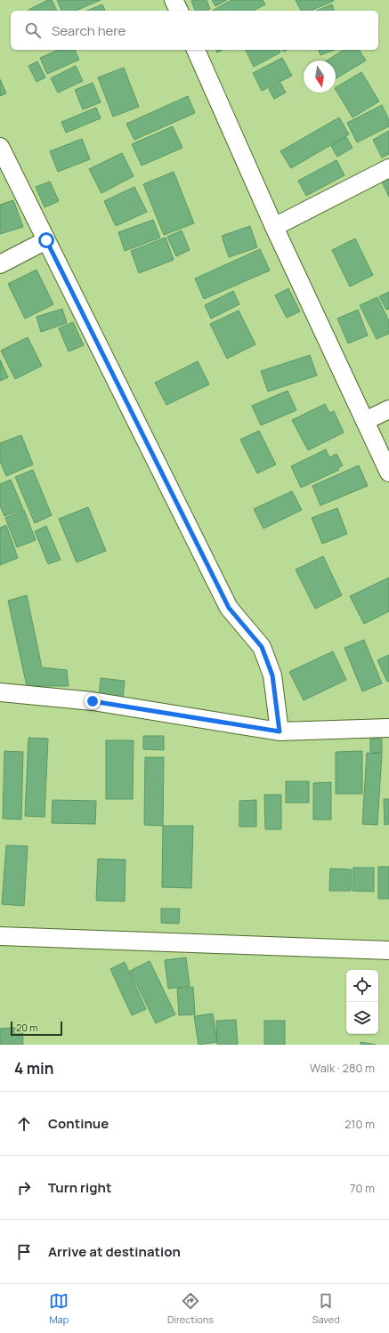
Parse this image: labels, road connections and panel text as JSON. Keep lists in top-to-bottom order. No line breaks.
{"scale_bar":"20 m","north":"bottom","page":{"search":"Search here","scale":"20 m","heading":["4 min","Walk · 280 m"],"list":[["Continue","210 m"],["Turn right","70 m"],"Arrive at destination"],"nav":["Map","Directions","Saved"]}}
